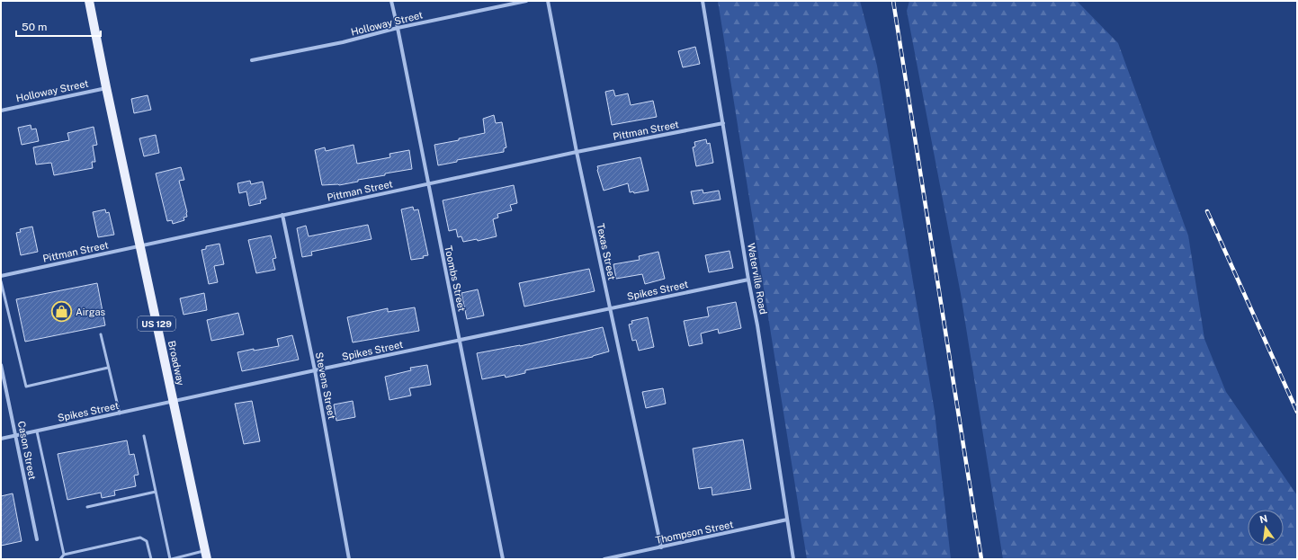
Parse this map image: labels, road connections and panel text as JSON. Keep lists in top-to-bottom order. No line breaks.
{"streets":{"main road":["US 129","Broadway"],"street":["Holloway Street","Pittman Street","Texas Street","Toombs Street","Waterville Road","Spikes Street","Stevens Street","Cason Street","Thompson Street"]},"crossings":[["Holloway Street","Toombs Street"],["Holloway Street","US 129"],["Holloway Street","Broadway"],["Pittman Street","Texas Street"],["Pittman Street","Toombs Street"],["Pittman Street","Waterville Road"],["Pittman Street","Broadway"],["Pittman Street","Stevens Street"],["Texas Street","Spikes Street"],["Texas Street","Thompson Street"],["Toombs Street","Spikes Street"],["Waterville Road","Spikes Street"],["Waterville Road","Thompson Street"],["Spikes Street","Broadway"],["Spikes Street","Stevens Street"],["Spikes Street","Cason Street"],["US 129","Broadway"]],"places":{"shop":["Airgas"]},"scale_bar":"50 m","north":"top"}
